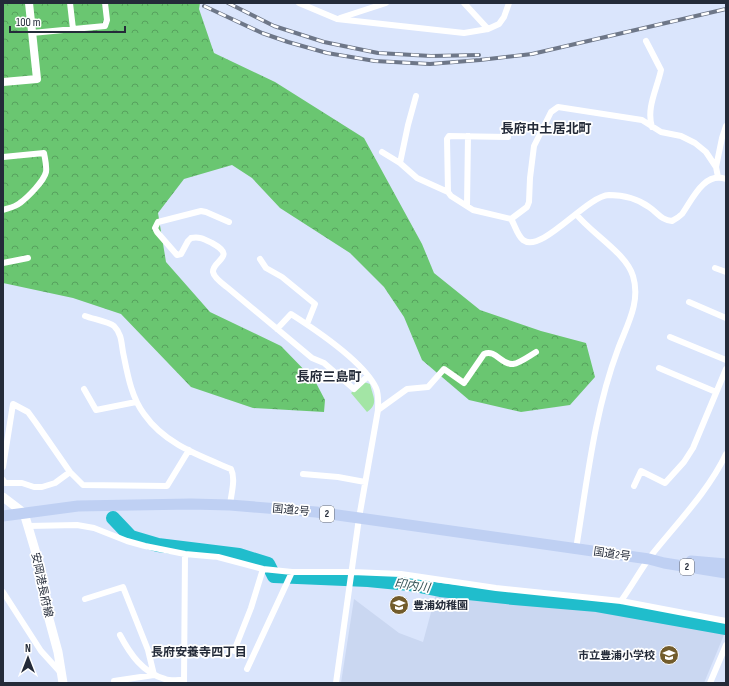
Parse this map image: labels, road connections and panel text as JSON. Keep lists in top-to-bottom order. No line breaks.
{"streets":{"highway":["国道2号","2"],"main road":["安岡港長府線"]},"crossings":[["国道2号","安岡港長府線"]],"districts":["長府中土居北町","長府三島町","長府安養寺四丁目"],"water":["印内川"],"places":{"school or university":["豊浦幼稚園","市立豊浦小学校"]},"scale_bar":"100 m","north":"top"}
